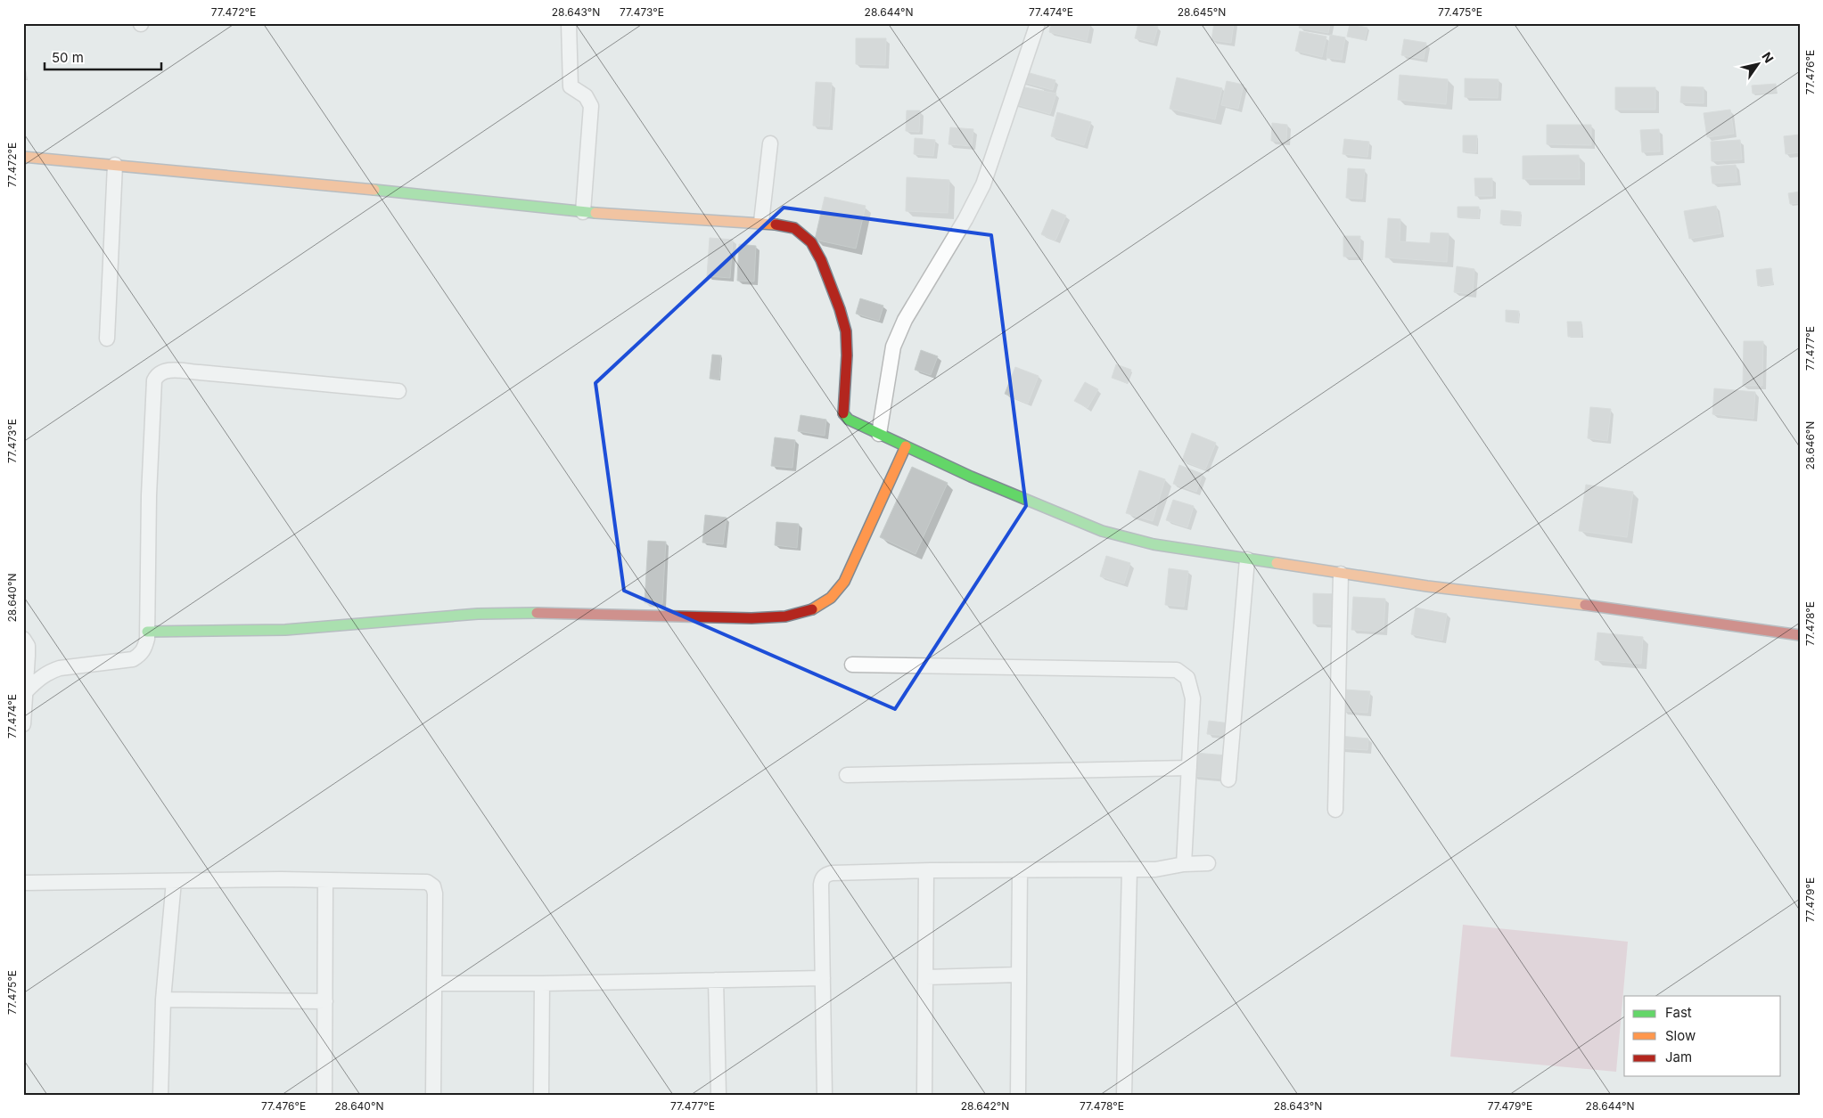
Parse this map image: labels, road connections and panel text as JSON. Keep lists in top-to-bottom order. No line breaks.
{"legend":["Fast","Slow","Jam"],"scale_bar":"50 m","north":"top right","coordinates":["77.472°E","28.643°N","77.473°E","28.644°N","77.474°E","28.645°N","77.475°E","77.476°E","77.477°E","28.646°N","28.640°N","77.478°E","77.479°E","28.642°N"]}
